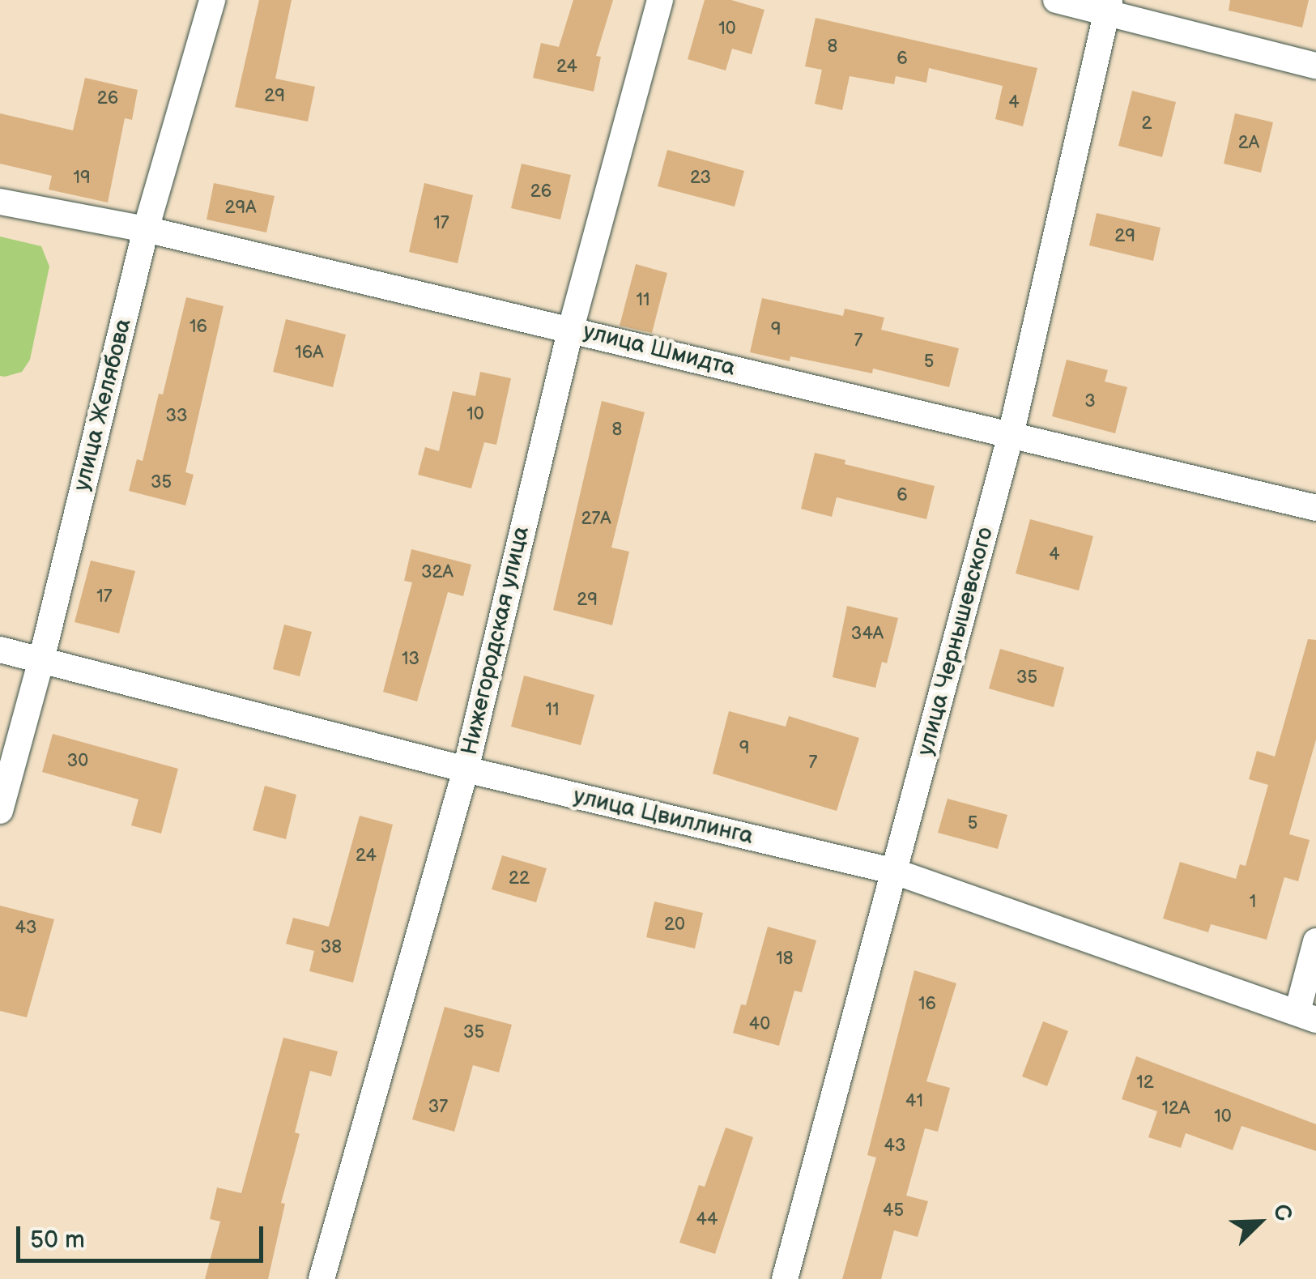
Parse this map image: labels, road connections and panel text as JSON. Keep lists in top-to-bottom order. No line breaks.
{"streets":{"street":["улица Шмидта","улица Желябова","Нижегородская улица","улица Чернышевского","улица Цвиллинга"]},"crossings":[["улица Шмидта","улица Желябова"],["улица Шмидта","Нижегородская улица"],["улица Шмидта","улица Чернышевского"],["улица Желябова","улица Цвиллинга"],["Нижегородская улица","улица Цвиллинга"],["улица Чернышевского","улица Цвиллинга"]],"house_numbers":["10","8","6","24","29","26","4","2","2А","19","23","26","29А","17","29","11","16","9","7","16А","5","3","10","33","8","35","6","27А","4","32А","17","29","34А","13","35","11","9","30","7","5","24","22","1","20","43","38","18","16","40","35","12","41","37","12А","10","43","45","44"],"scale_bar":"50 m","north":"top right"}
